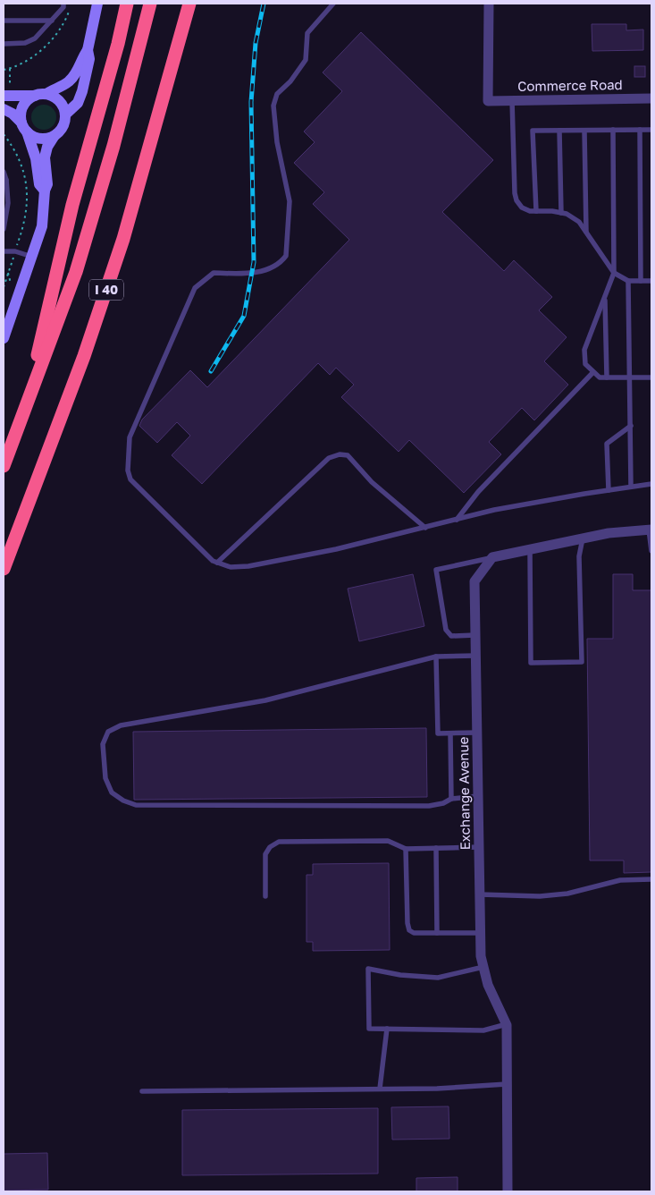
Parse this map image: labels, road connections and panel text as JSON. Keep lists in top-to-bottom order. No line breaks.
{"streets":{"highway":["I 40"],"street":["Commerce Road","Exchange Avenue"]}}
